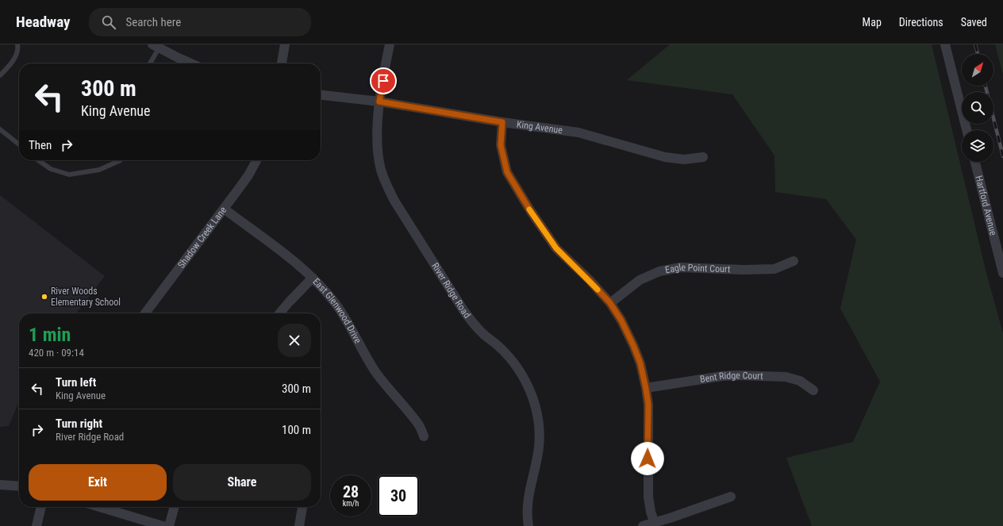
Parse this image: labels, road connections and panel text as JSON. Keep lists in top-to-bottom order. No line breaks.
{"streets":{"street":["King Avenue","Hartford Avenue","Shadow Creek Lane","Eagle Point Court","River Ridge Road","East Glenwood Drive","Bent Ridge Court"]},"crossings":[["King Avenue","River Ridge Road"],["Shadow Creek Lane","East Glenwood Drive"]],"places":["River Woods Elementary School"],"north":"top right","page":{"header":"Headway","search":"Search here","nav":["Map","Directions","Saved"],"turn":["300 m","King Avenue"],"then":"Then","heading":["1 min","420 m · 09:14"],"list":[{"name":"Turn left","note":"King Avenue","value":"300 m"},{"name":"Turn right","note":"River Ridge Road","value":"100 m"}],"buttons":["Exit","Share"],"speed":"28 km/h","limit":"30"}}
